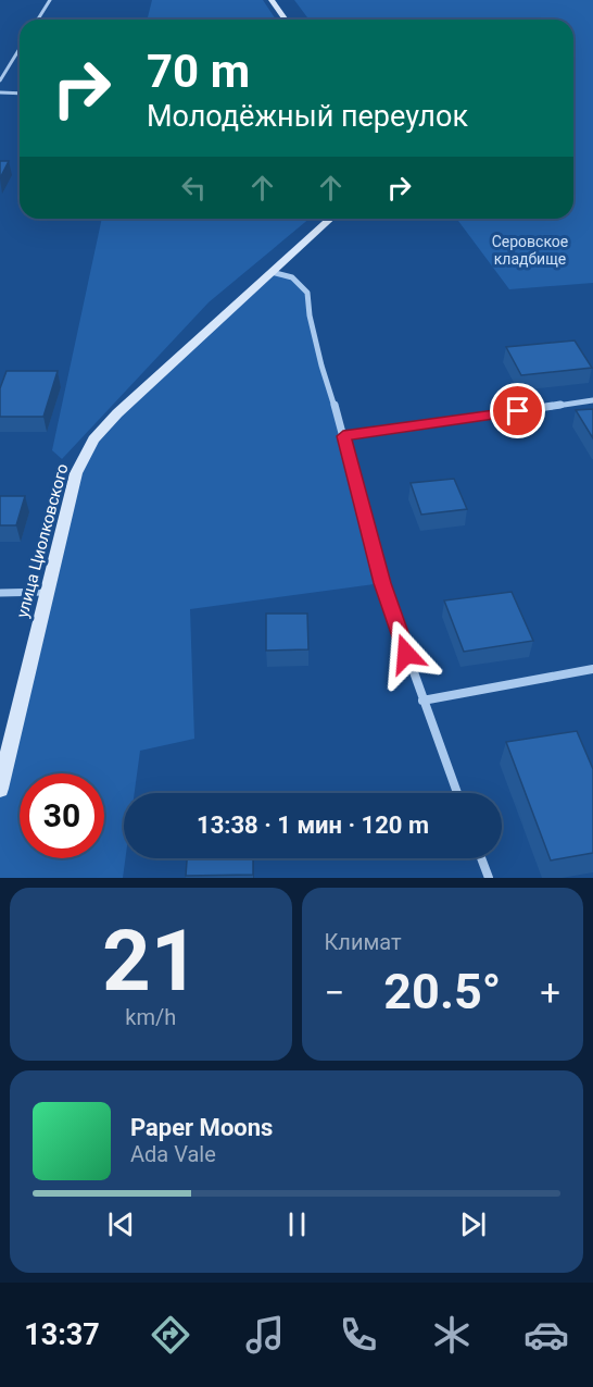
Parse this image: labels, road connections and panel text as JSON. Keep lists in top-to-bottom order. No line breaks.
{"streets":{"main road":["улица Циолковского"]},"parks":["Серовское кладбище"],"page":{"turn":["70 m","Молодёжный переулок"],"limit":"30","trip":"13:38 · 1 мин · 120 m","tile":[["21","km/h"],"Климат"],"heat":["−","20.5°","+"],"song":["Paper Moons","Ada Vale"],"tabs":"13:37"}}
